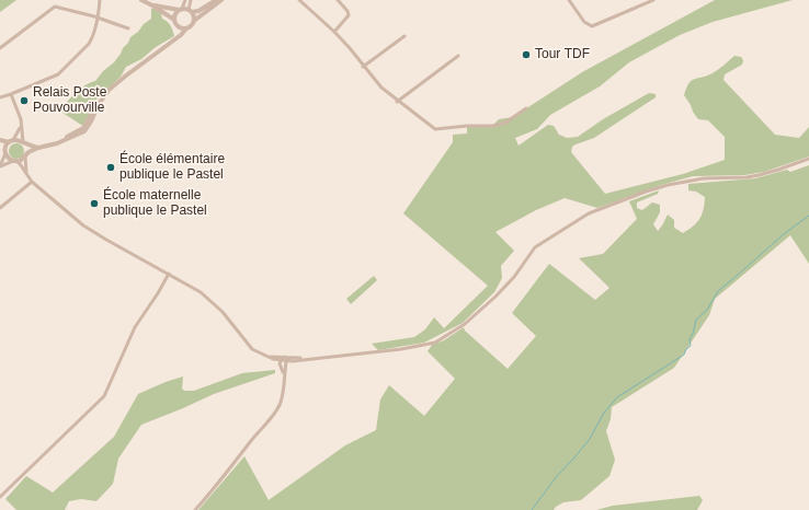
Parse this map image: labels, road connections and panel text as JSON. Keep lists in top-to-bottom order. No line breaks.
{"places":["Tour TDF","Relais Poste Pouvourville","École élémentaire publique le Pastel","École maternelle publique le Pastel"]}
